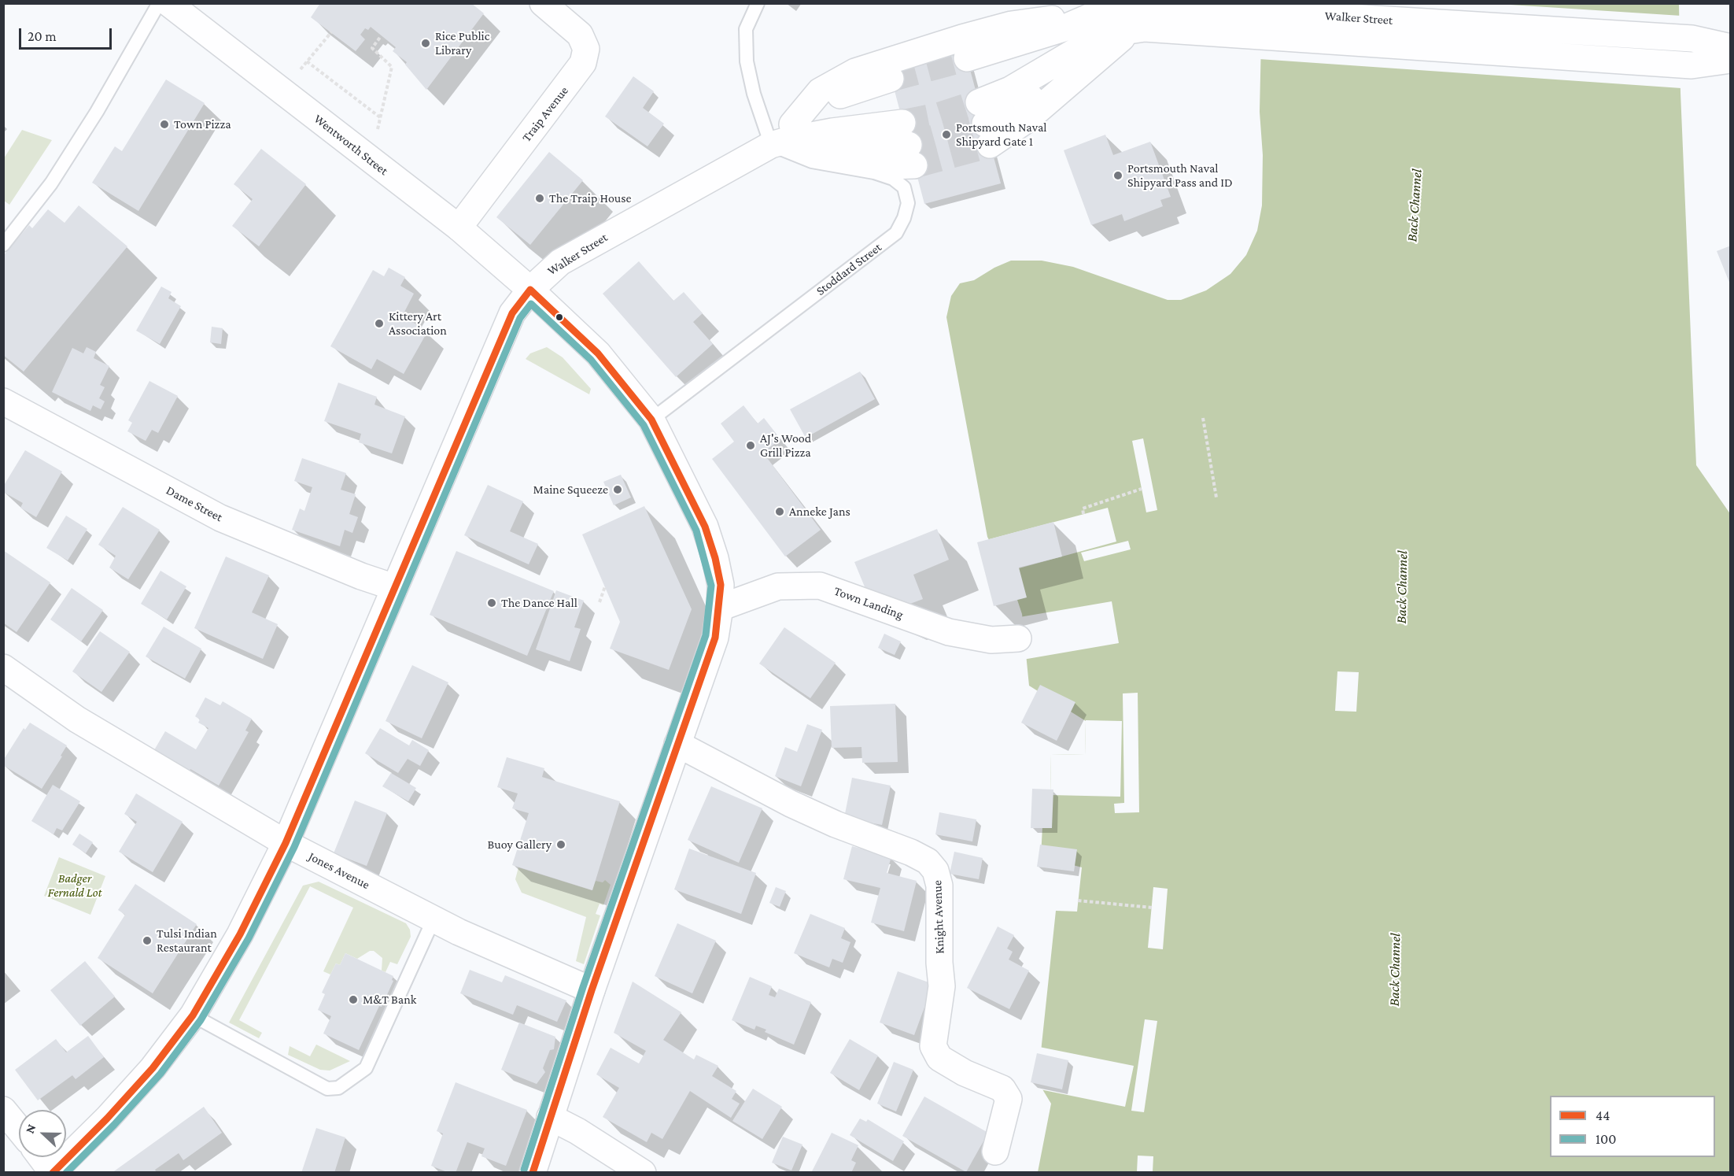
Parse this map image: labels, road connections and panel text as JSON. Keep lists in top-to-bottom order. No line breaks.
{"streets":{"street":["Walker Street","Traip Avenue","Wentworth Street","Dame Street","Town Landing","Jones Avenue","Knight Avenue"],"lane":["Stoddard Street"]},"crossings":[["Walker Street","Wentworth Street"],["Walker Street","Stoddard Street"],["Walker Street","Dame Street"],["Walker Street","Jones Avenue"],["Traip Avenue","Wentworth Street"],["Wentworth Street","Stoddard Street"],["Wentworth Street","Town Landing"],["Wentworth Street","Jones Avenue"],["Wentworth Street","Knight Avenue"]],"water":["Back Channel"],"parks":["Badger Fernald Lot"],"places":["Rice Public Library","Town Pizza","Portsmouth Naval Shipyard Gate 1","Portsmouth Naval Shipyard Pass and ID","The Traip House","Kittery Art Association","AJ's Wood Grill Pizza","Maine Squeeze","Anneke Jans","The Dance Hall","Buoy Gallery","Tulsi Indian Restaurant","M&T Bank"],"lines":["transit line 44","transit line 100"],"legend":["44","100"],"scale_bar":"20 m","north":"left"}
